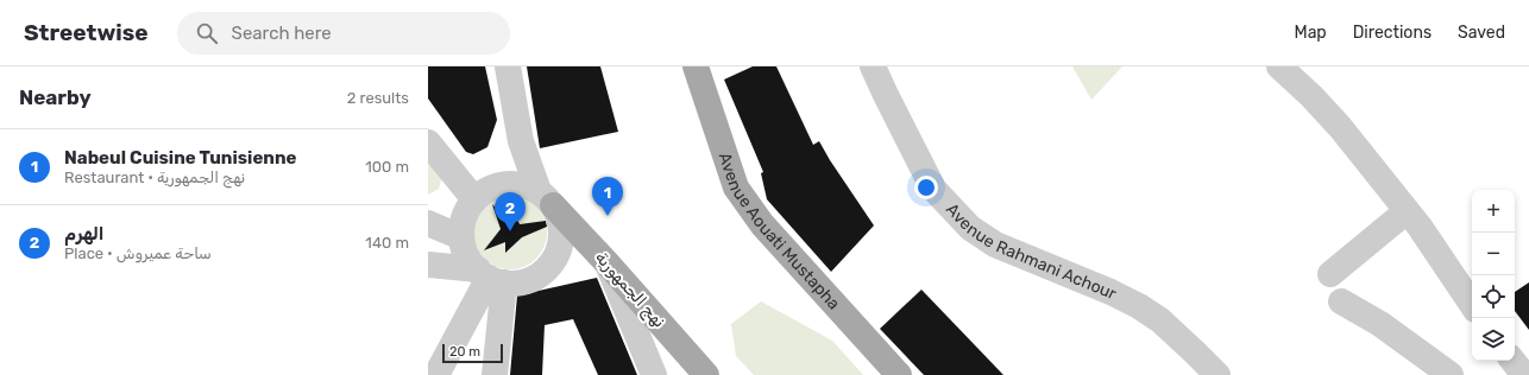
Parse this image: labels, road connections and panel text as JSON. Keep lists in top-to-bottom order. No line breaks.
{"streets":{"main road":["Avenue Aouati Mustapha","نهج الجمهورية"],"street":["Avenue Rahmani Achour"]},"scale_bar":"20 m","page":{"header":"Streetwise","search":"Search here","nav":["Map","Directions","Saved"],"heading":["Nearby","2 results"],"list":[{"mark":"1","name":"Nabeul Cuisine Tunisienne","note":"Restaurant · نهج الجمهورية","value":"100 m"},{"mark":"2","name":"الهرم","note":"Place · ساحة عميروش","value":"140 m"}],"pins":["1","2"],"map_buttons":["+","−"],"scale":"20 m"}}
